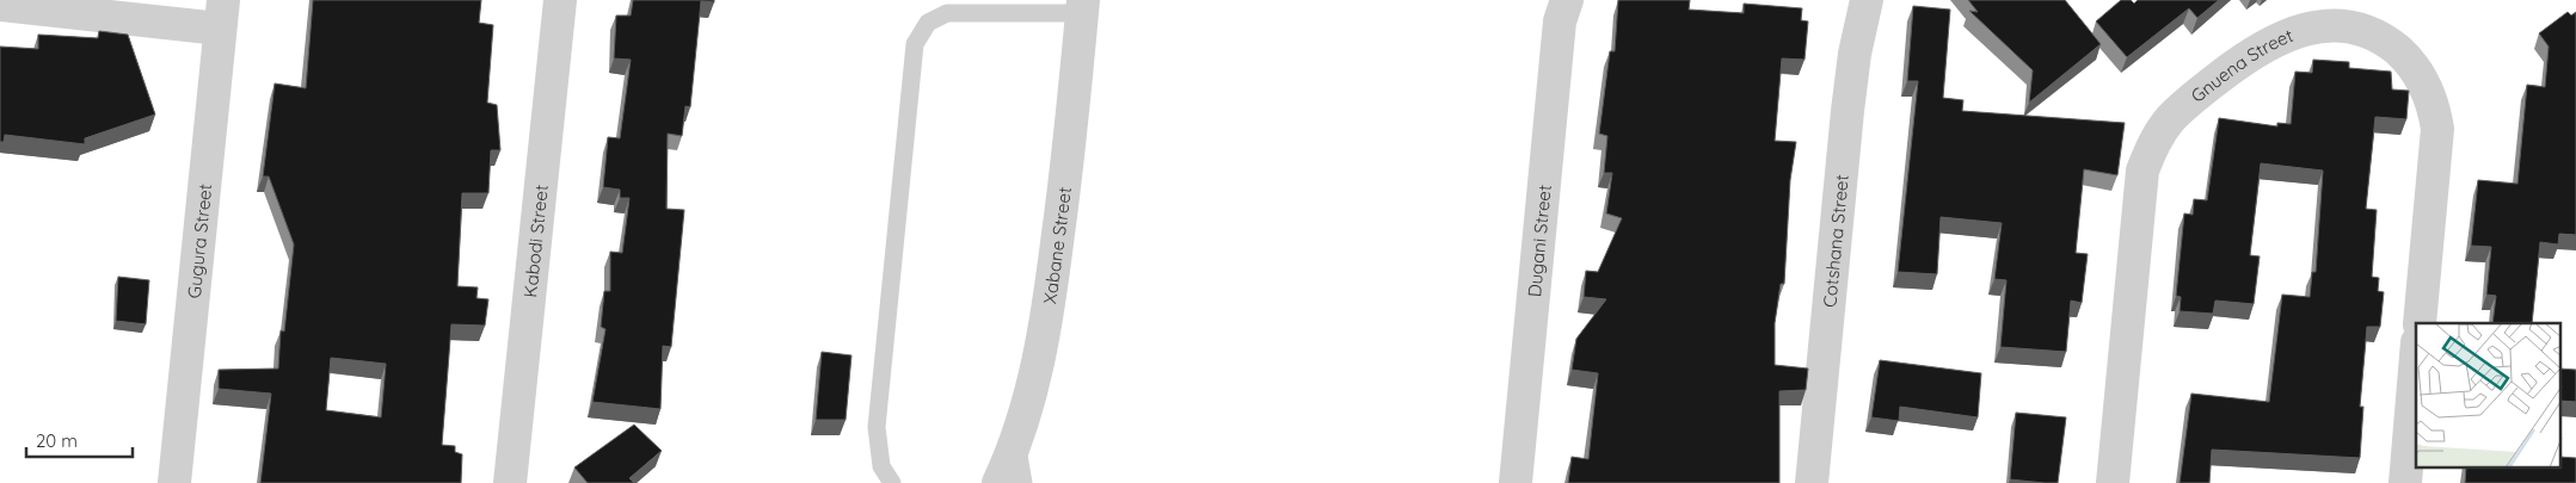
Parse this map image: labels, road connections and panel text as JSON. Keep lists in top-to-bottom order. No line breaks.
{"streets":{"street":["Gnuena Street","Gugura Street","Kabodi Street","Dugani Street","Cotshana Street","Xabane Street"]},"scale_bar":"20 m"}
